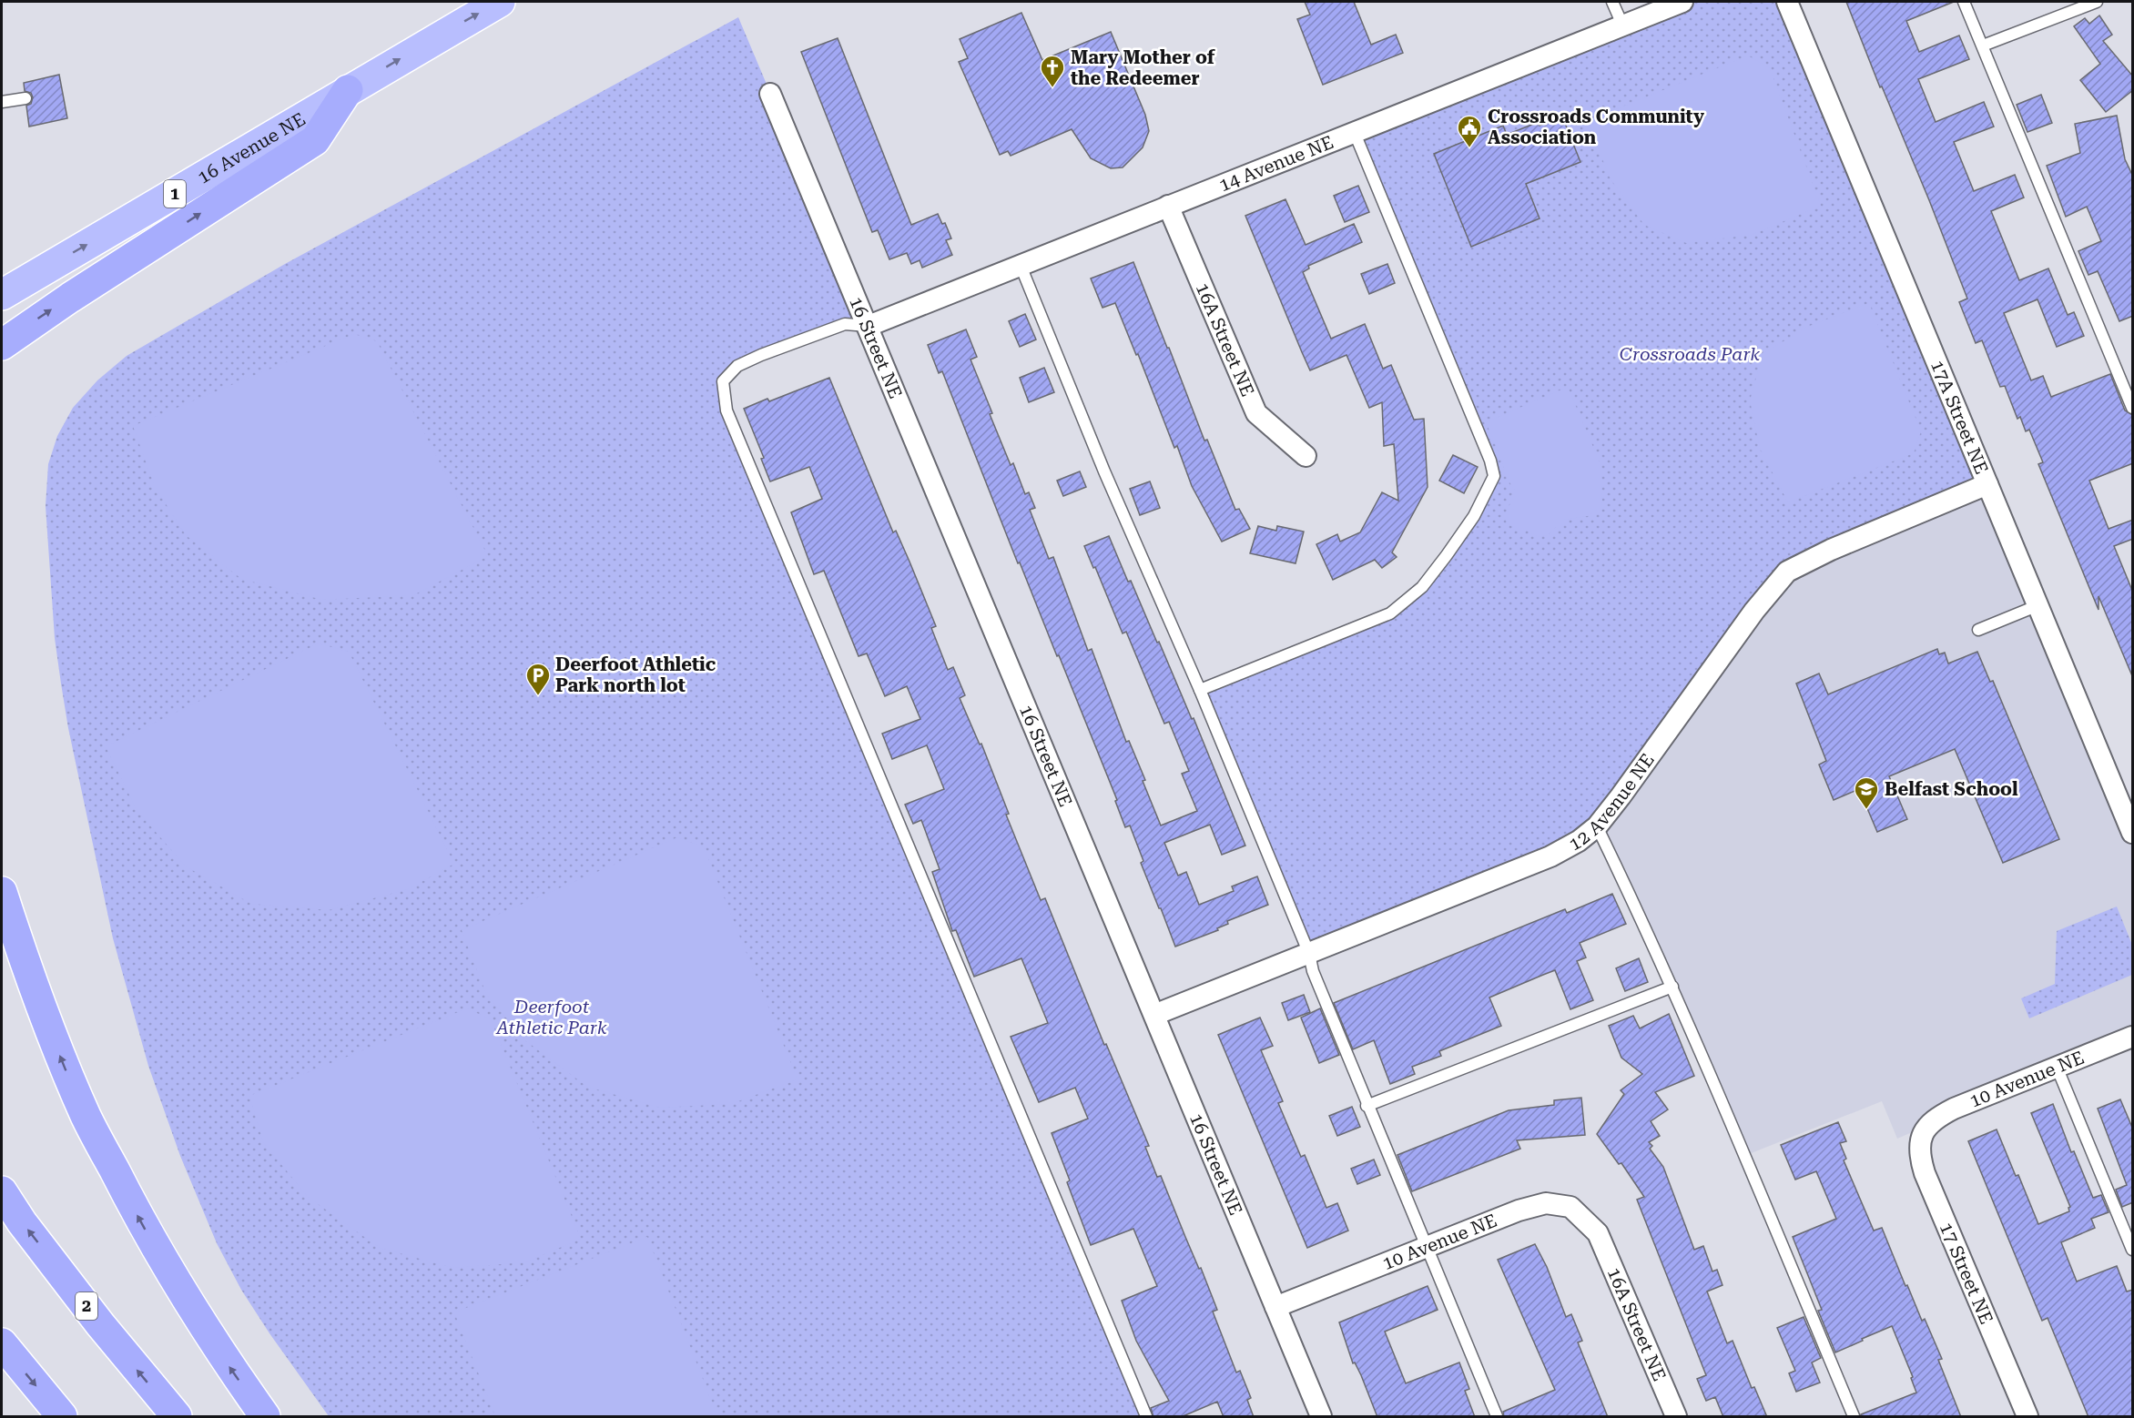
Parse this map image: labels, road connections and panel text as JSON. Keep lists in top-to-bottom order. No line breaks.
{"streets":{"highway":["16 Avenue NE","1","2"],"street":["14 Avenue NE","16A Street NE","16 Street NE","17A Street NE","12 Avenue NE","10 Avenue NE","17 Street NE"]},"crossings":[["14 Avenue NE","16A Street NE"],["14 Avenue NE","16 Street NE"],["16A Street NE","10 Avenue NE"],["16 Street NE","12 Avenue NE"],["16 Street NE","10 Avenue NE"],["17A Street NE","12 Avenue NE"],["10 Avenue NE","17 Street NE"]],"parks":["Crossroads Park","Deerfoot Athletic Park"],"places":{"church":["Mary Mother of the Redeemer"],"public building":["Crossroads Community Association"],"parking":["Deerfoot Athletic Park north lot"],"school or university":["Belfast School"]}}
